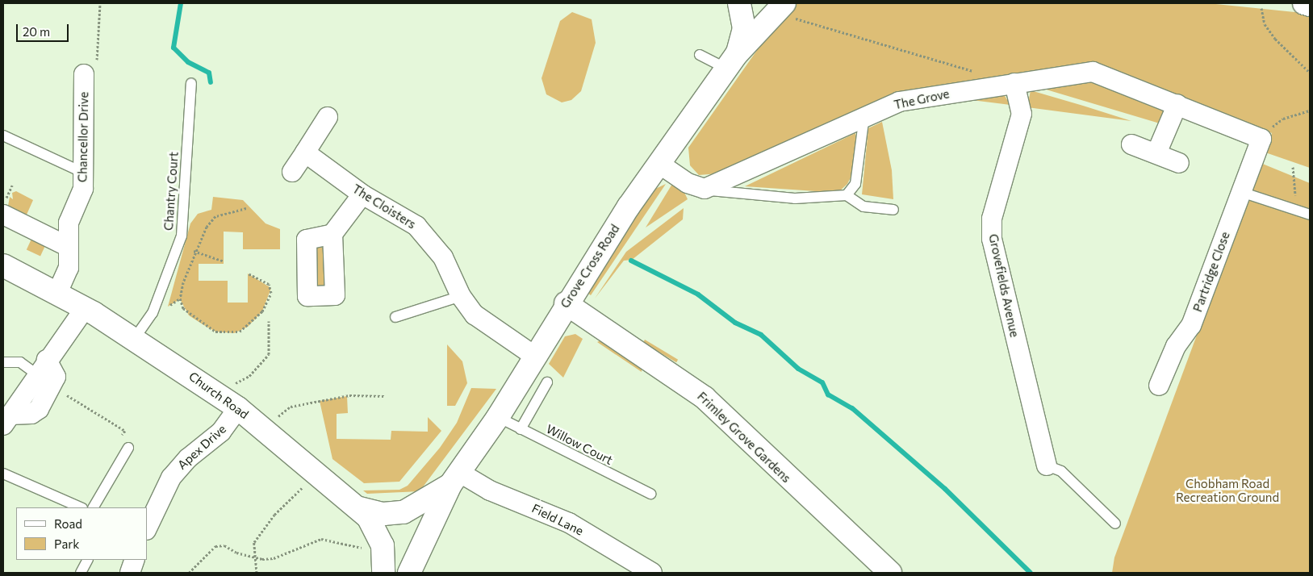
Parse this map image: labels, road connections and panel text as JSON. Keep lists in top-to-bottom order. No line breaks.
{"streets":{"main road":["Grove Cross Road","Church Road","Frimley Grove Gardens"],"street":["The Grove","Chancellor Drive","The Cloisters","Partridge Close","Grovefields Avenue","Apex Drive","Field Lane"],"lane":["Chantry Court","Willow Court"]},"crossings":[["The Grove","Partridge Close"],["The Grove","Grovefields Avenue"],["Chancellor Drive","Church Road"],["Chantry Court","Church Road"],["The Cloisters","Grove Cross Road"],["Grove Cross Road","Church Road"],["Grove Cross Road","Frimley Grove Gardens"],["Grove Cross Road","Willow Court"],["Grove Cross Road","Field Lane"],["Church Road","Apex Drive"]],"parks":["Chobham Road Recreation Ground"],"legend":["Road","Park"],"scale_bar":"20 m"}
